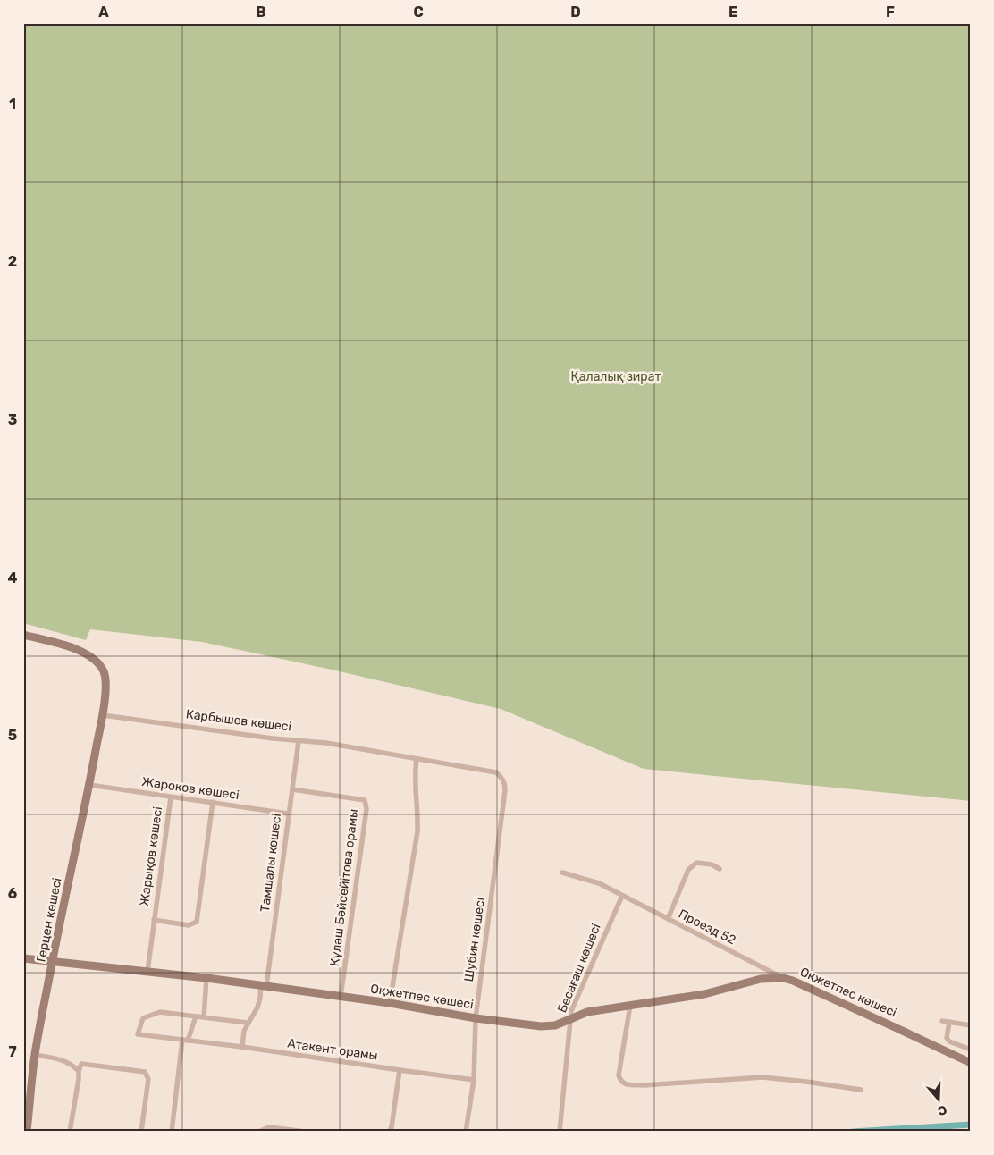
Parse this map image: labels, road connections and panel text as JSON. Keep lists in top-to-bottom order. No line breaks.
{"streets":{"street":["Карбышев көшесі","Жароков көшесі","Жарықов көшесі","Тамшалы көшесі","Күләш Бәйсейітова орамы","Герцен көшесі","Проезд 52","Шубин көшесі","Бесағаш көшесі","Оқжетпес көшесі","Атакент орамы"]},"crossings":[["Карбышев көшесі","Тамшалы көшесі"],["Карбышев көшесі","Герцен көшесі"],["Карбышев көшесі","Шубин көшесі"],["Жароков көшесі","Жарықов көшесі"],["Жароков көшесі","Тамшалы көшесі"],["Жароков көшесі","Герцен көшесі"],["Жарықов көшесі","Оқжетпес көшесі"],["Тамшалы көшесі","Күләш Бәйсейітова орамы"],["Тамшалы көшесі","Оқжетпес көшесі"],["Тамшалы көшесі","Атакент орамы"],["Күләш Бәйсейітова орамы","Оқжетпес көшесі"],["Герцен көшесі","Оқжетпес көшесі"],["Проезд 52","Бесағаш көшесі"],["Проезд 52","Оқжетпес көшесі"],["Шубин көшесі","Оқжетпес көшесі"],["Шубин көшесі","Атакент орамы"],["Бесағаш көшесі","Оқжетпес көшесі"]],"parks":["Қалалық зират"],"north":"bottom","grid":{"columns":["A","B","C","D","E","F"],"rows":["1","2","3","4","5","6","7"]}}
